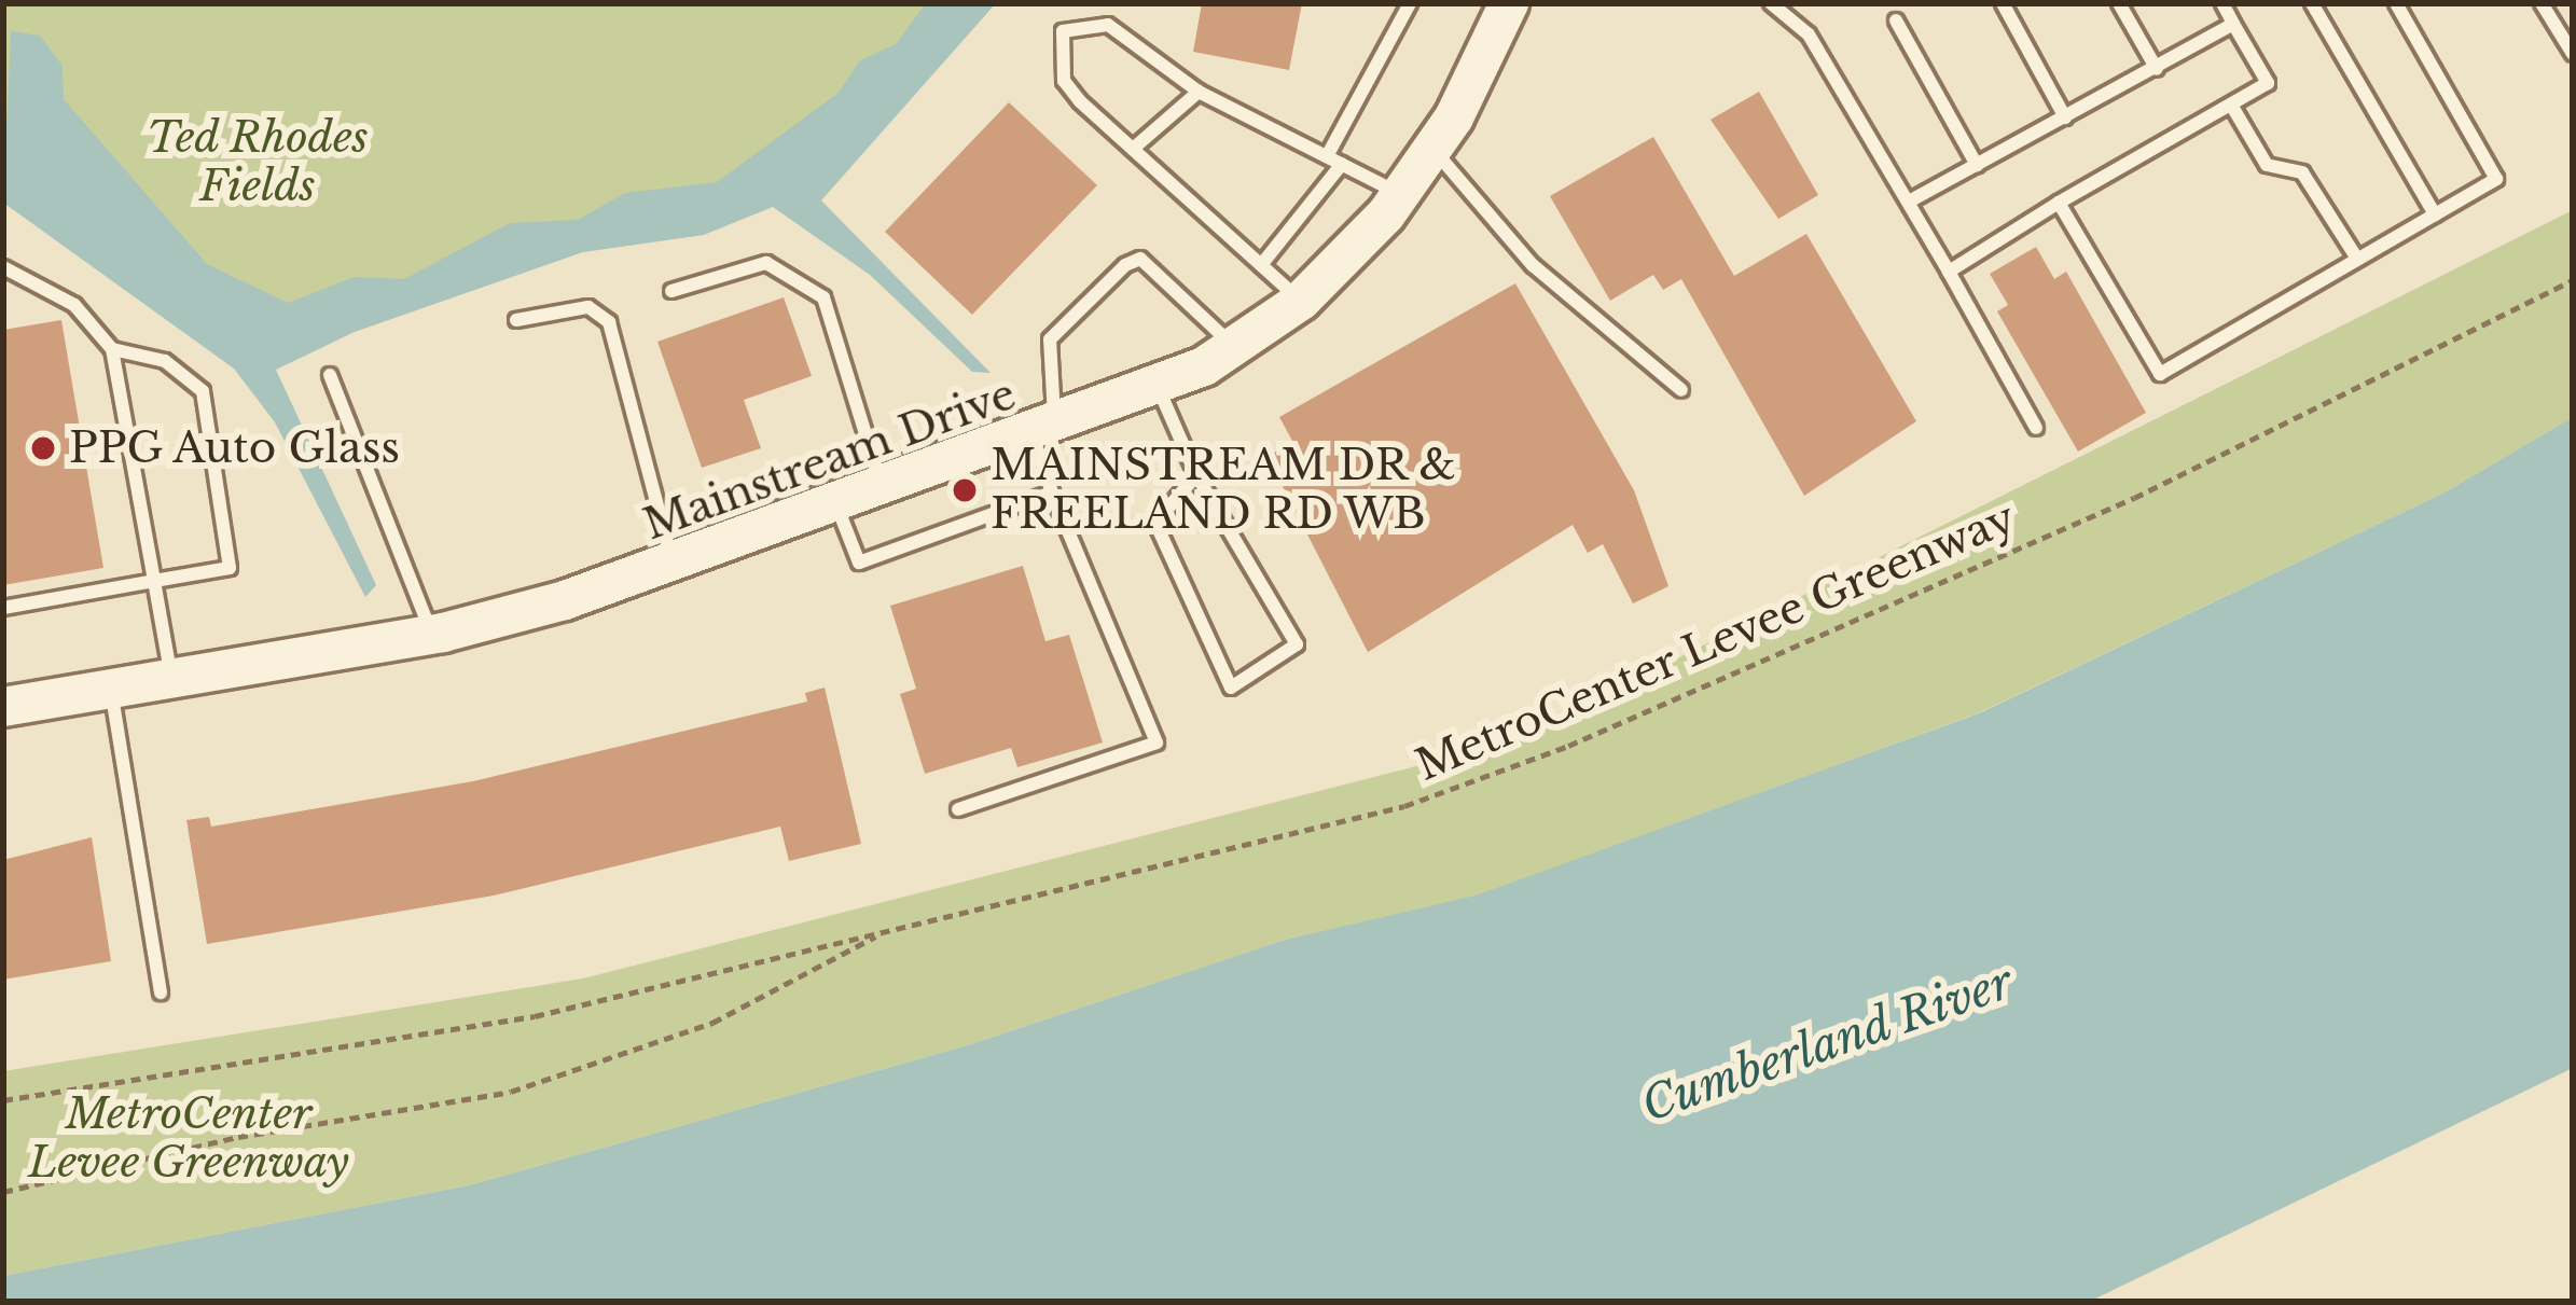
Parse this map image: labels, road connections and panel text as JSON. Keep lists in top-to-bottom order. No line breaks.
{"streets":{"street":["Mainstream Drive"],"path":["MetroCenter Levee Greenway"]},"water":["Cumberland River"],"parks":["Ted Rhodes Fields","MetroCenter Levee Greenway"],"places":["PPG Auto Glass","MAINSTREAM DR & FREELAND RD WB"]}
